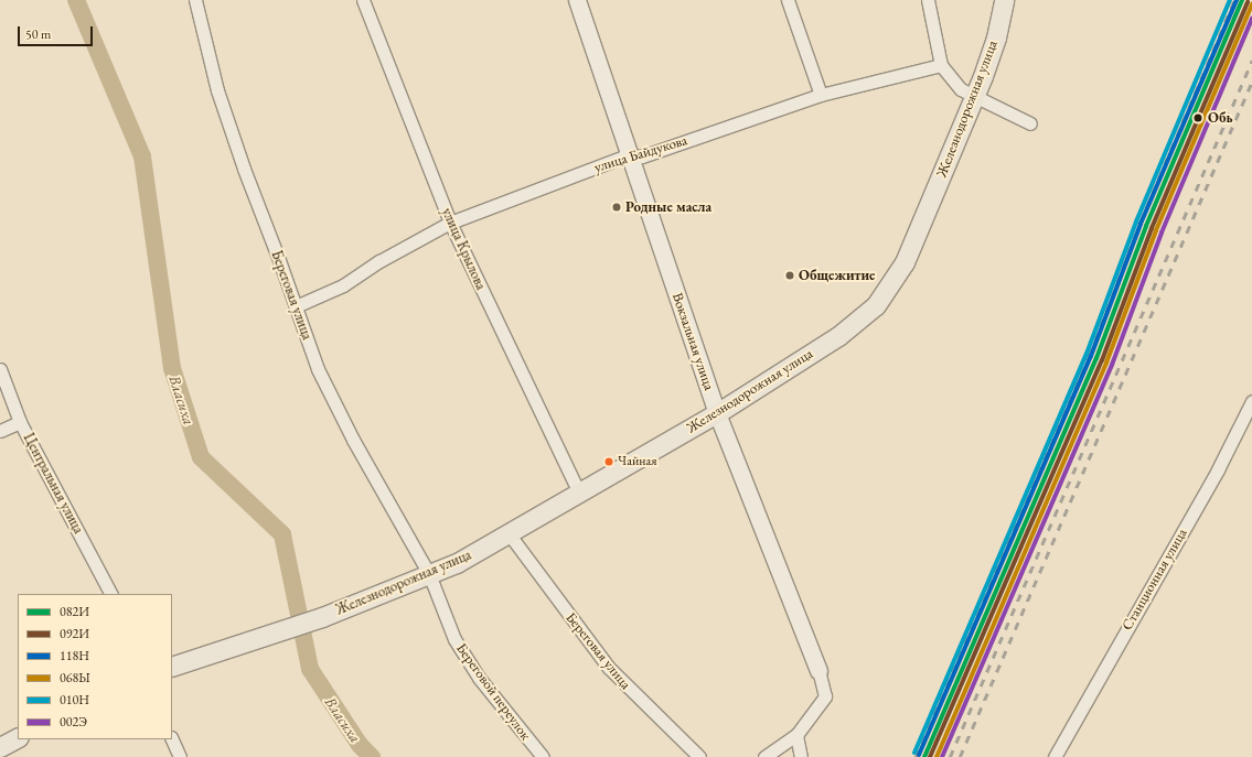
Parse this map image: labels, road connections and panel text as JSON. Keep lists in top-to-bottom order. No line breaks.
{"streets":{"main road":["Железнодорожная улица"],"street":["улица Байдукова","улица Крылова","Береговая улица","Вокзальная улица","Центральная улица","Станционная улица","Береговой переулок"]},"crossings":[["Железнодорожная улица","улица Крылова"],["Железнодорожная улица","Береговая улица"],["Железнодорожная улица","Вокзальная улица"],["Железнодорожная улица","Береговой переулок"],["улица Байдукова","улица Крылова"],["улица Байдукова","Береговая улица"],["улица Байдукова","Вокзальная улица"],["Береговая улица","Береговой переулок"]],"water":["Власиха"],"places":["Обь","Родные масла","Общежитие","Чайная"],"lines":["transit line 082И","transit line 118Н","transit line 010Н","transit line 092И","transit line 068Ы","transit line 002Э"],"legend":["082И","092И","118Н","068Ы","010Н","002Э"],"scale_bar":"50 m"}
